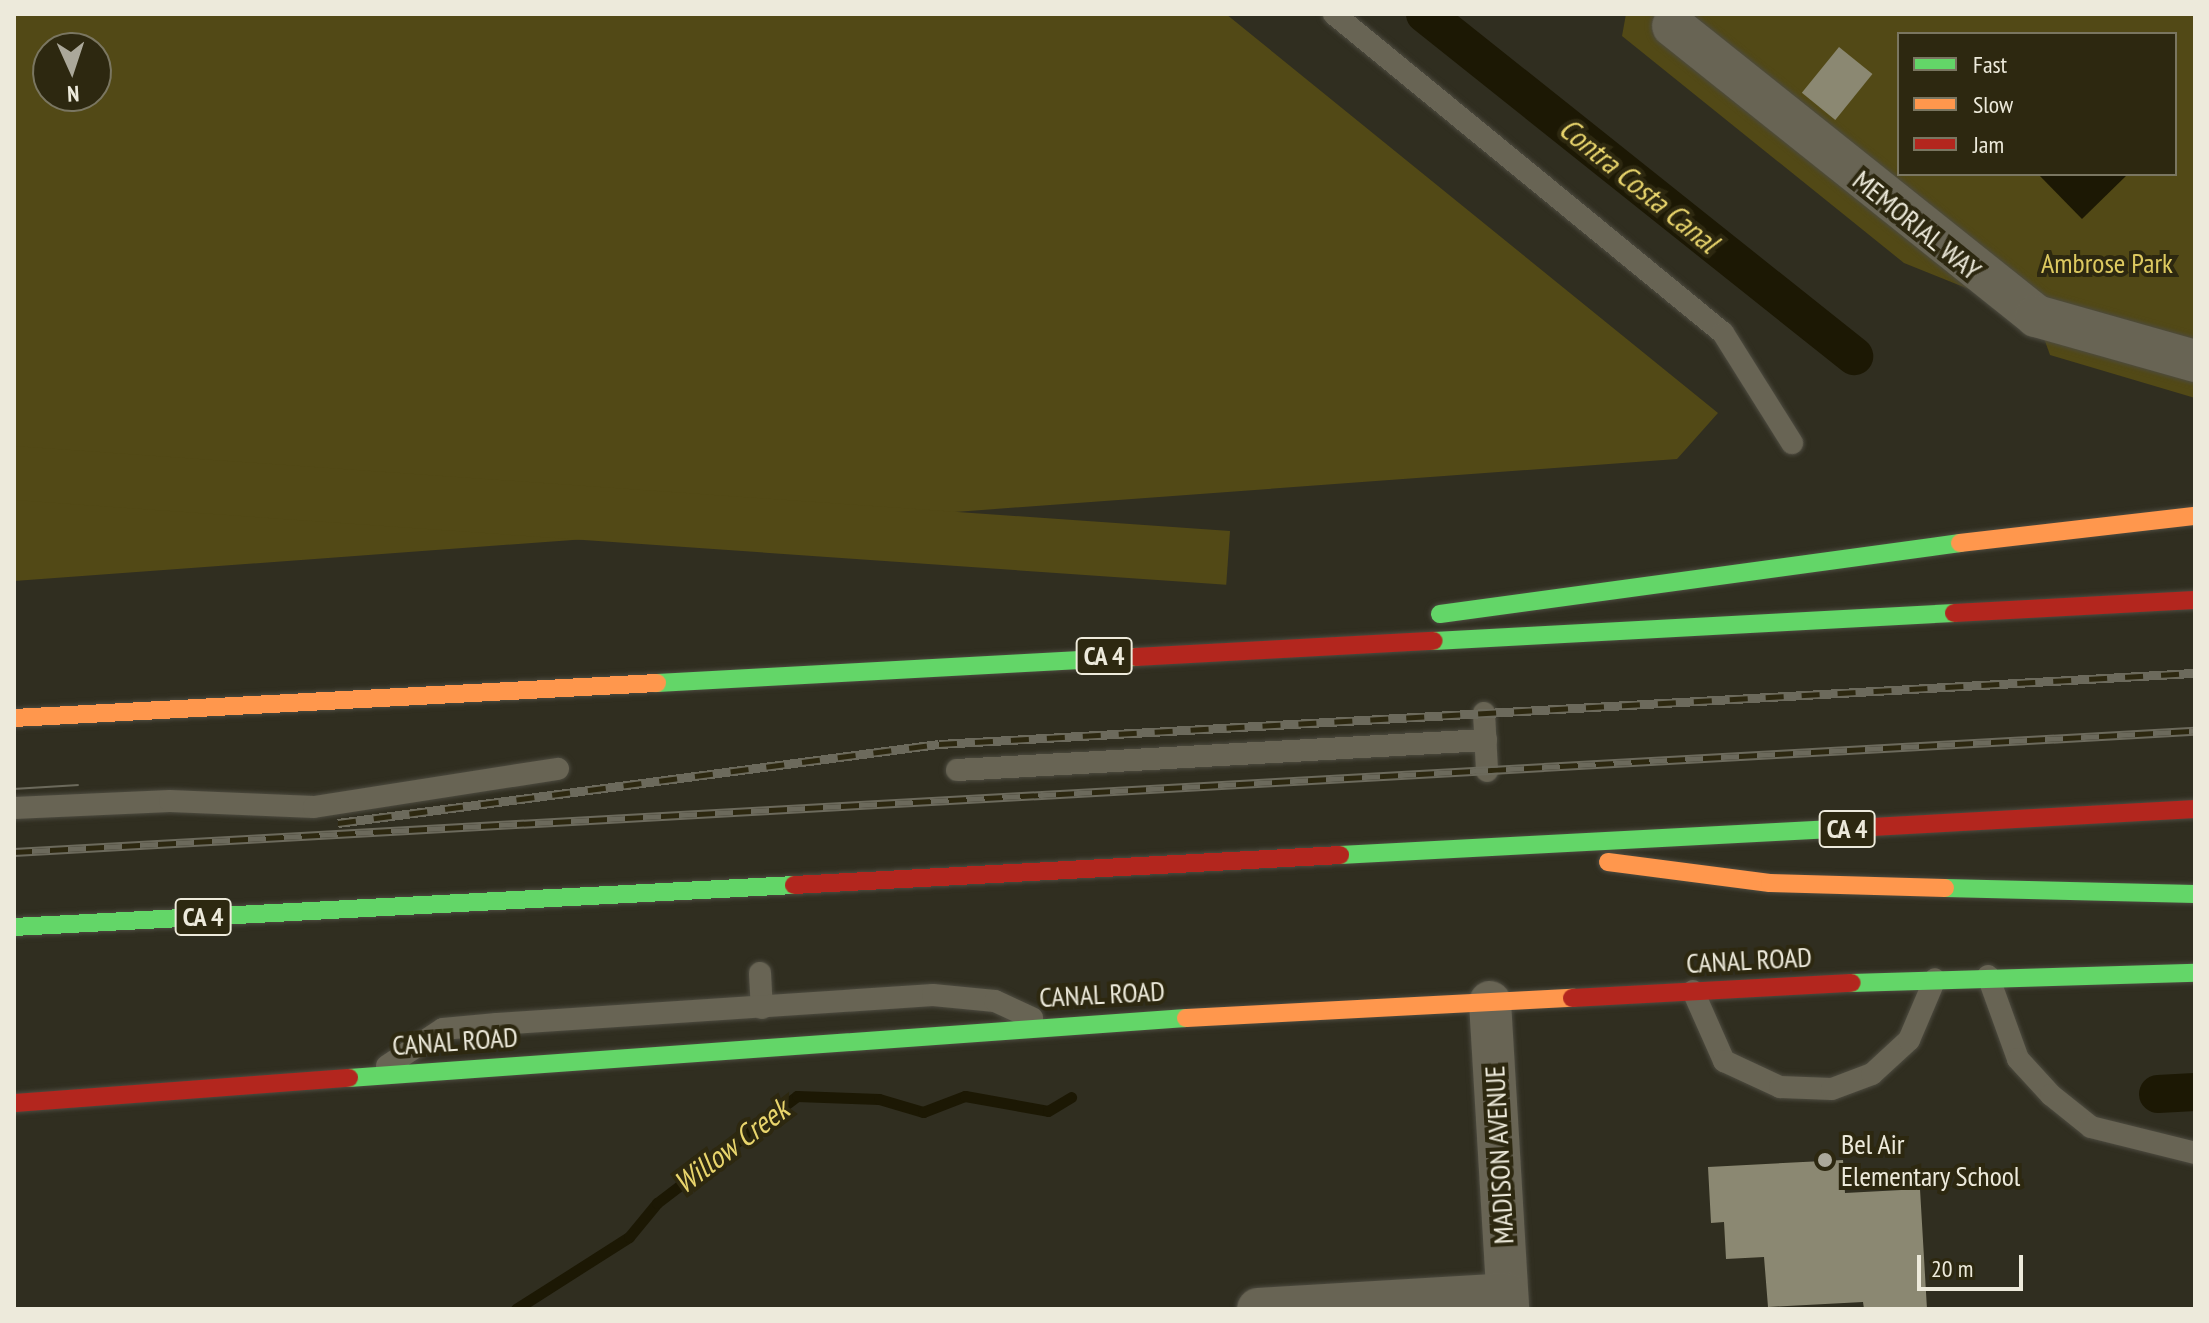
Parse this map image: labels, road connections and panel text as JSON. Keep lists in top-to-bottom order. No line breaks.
{"streets":{"main road":["CA 4","CANAL ROAD"],"street":["MEMORIAL WAY","MADISON AVENUE"]},"crossings":[["CANAL ROAD","MADISON AVENUE"]],"water":["Contra Costa Canal","Willow Creek"],"parks":["Ambrose Park"],"places":["Bel Air Elementary School"],"legend":["Fast","Slow","Jam"],"scale_bar":"20 m","north":"bottom"}
